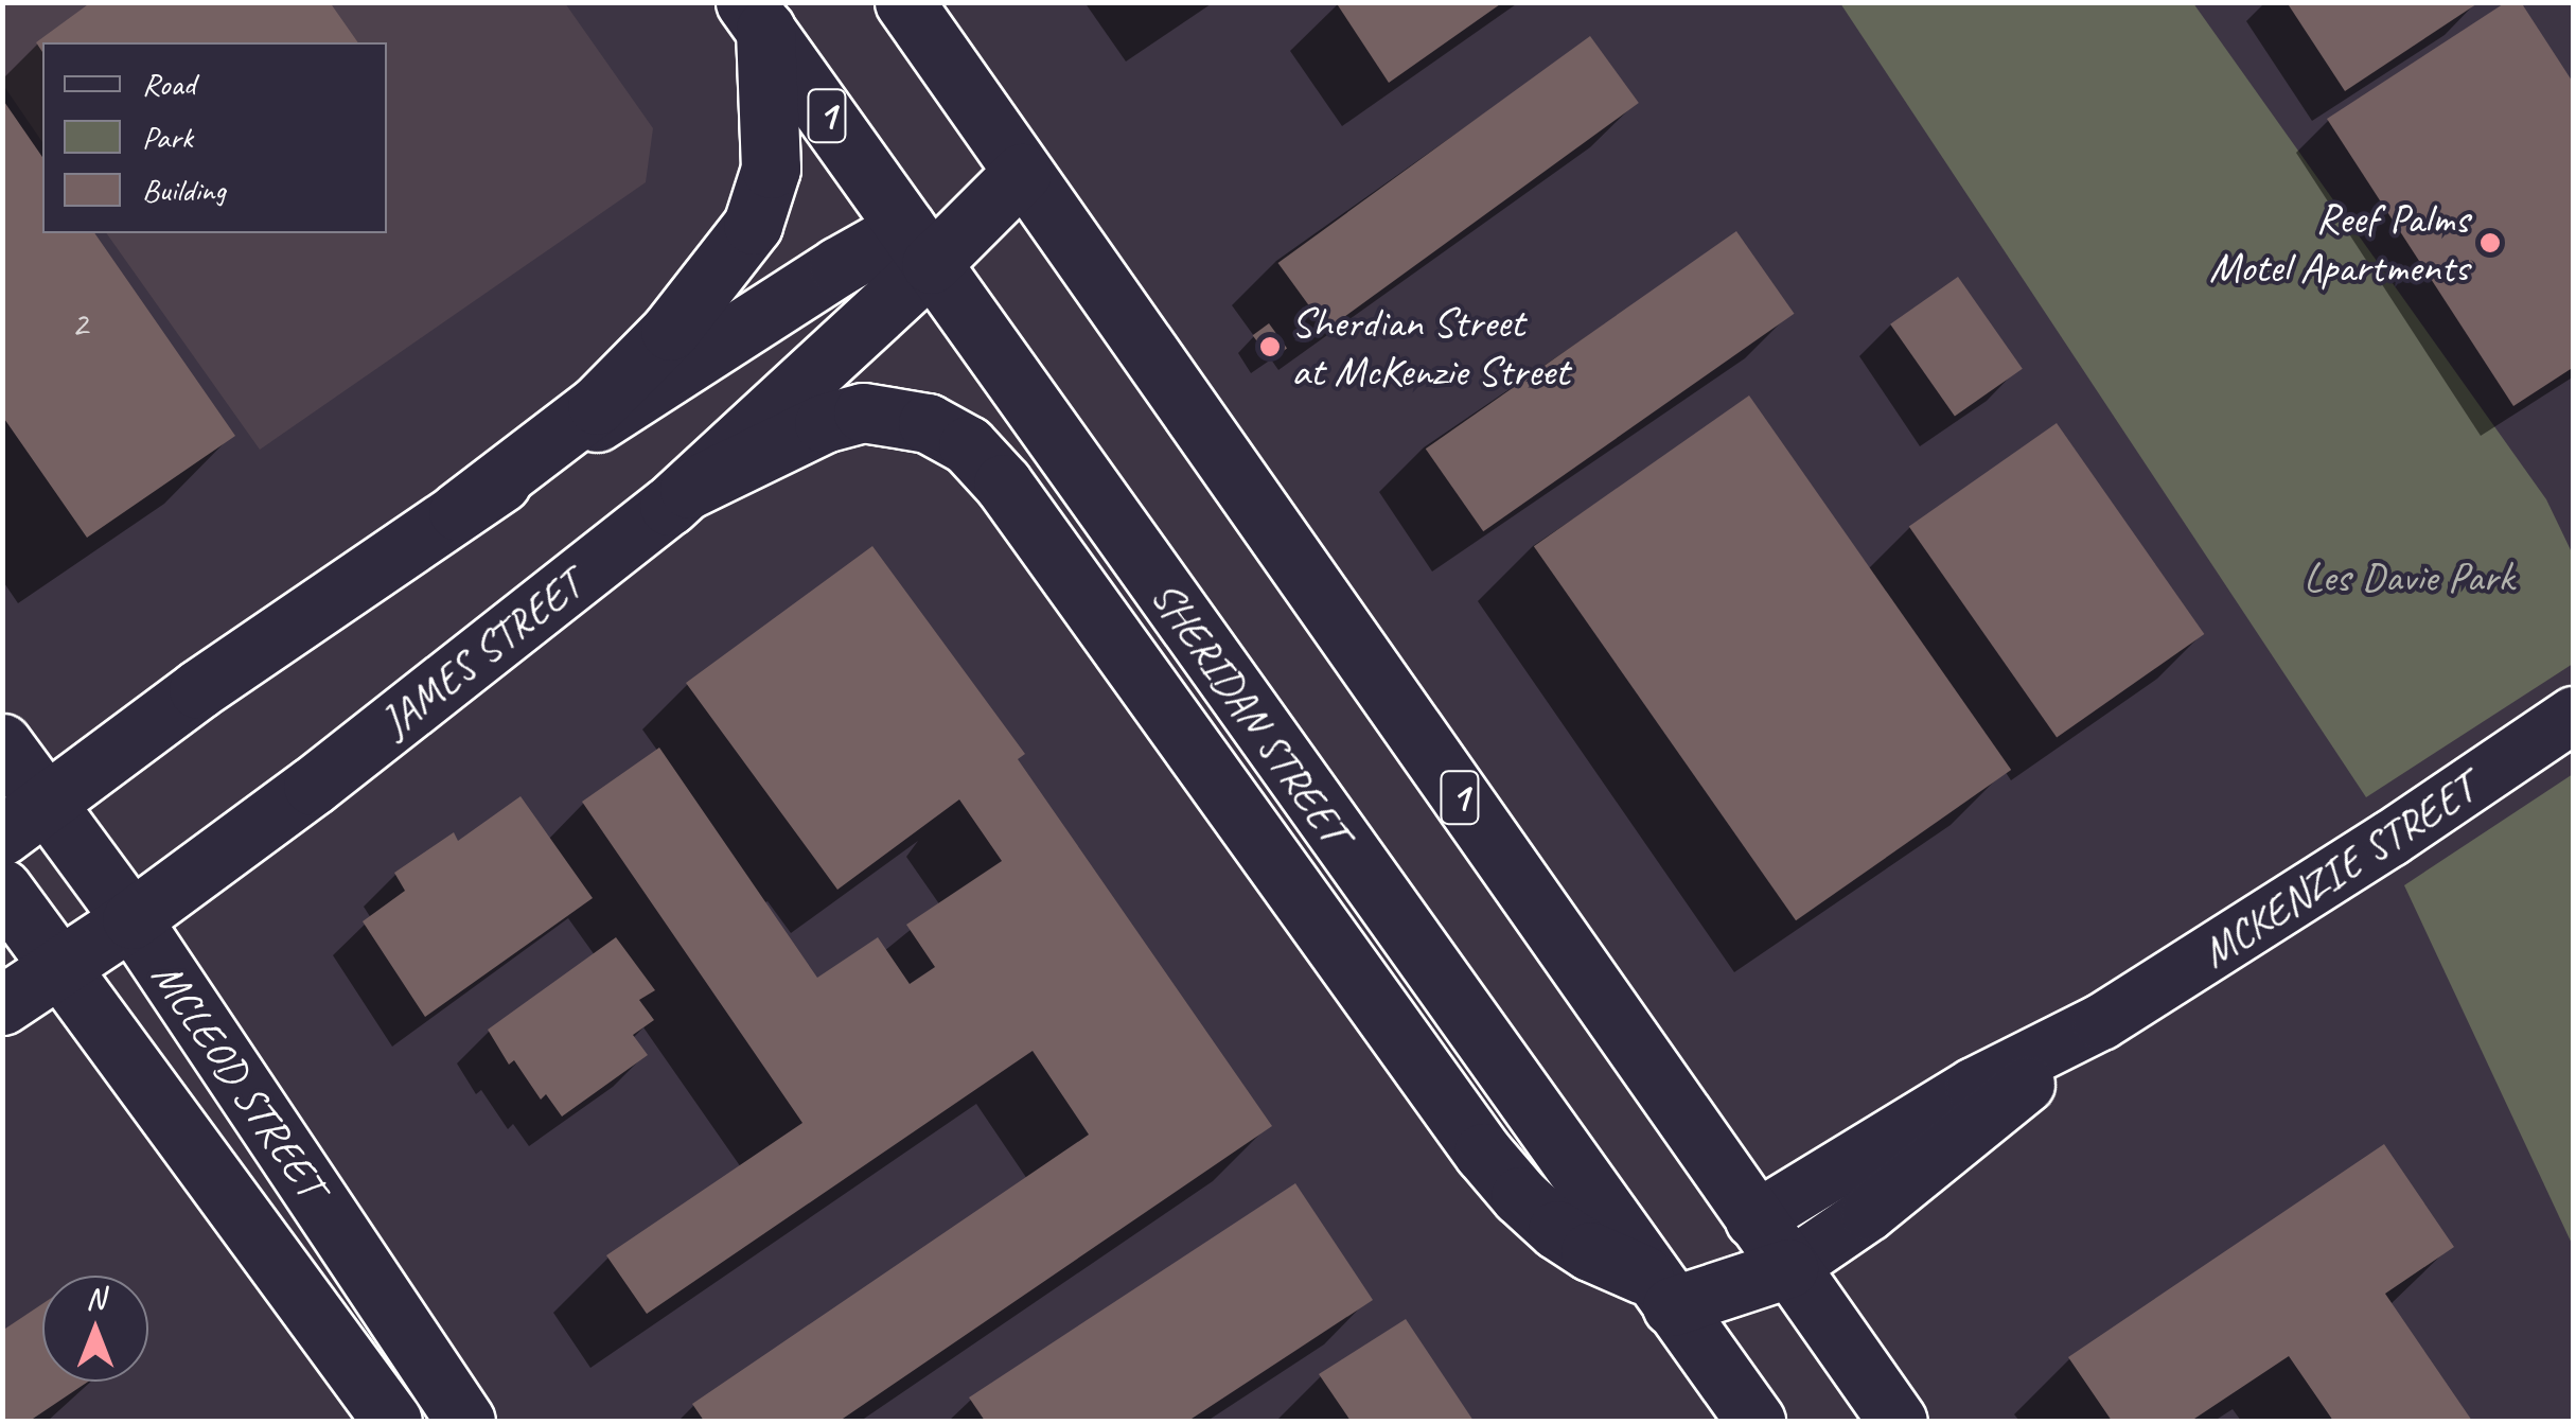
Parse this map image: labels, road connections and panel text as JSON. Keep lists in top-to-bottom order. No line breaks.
{"streets":{"main road":["1","JAMES STREET","SHERIDAN STREET","MCLEOD STREET"],"street":["MCKENZIE STREET"]},"crossings":[["1","MCKENZIE STREET"],["JAMES STREET","SHERIDAN STREET"],["JAMES STREET","MCLEOD STREET"]],"parks":["Les Davie Park"],"places":["Reef Palms Motel Apartments","Sherdian Street at McKenzie Street"],"house_numbers":["2"],"legend":["Road","Park","Building"],"north":"top"}
